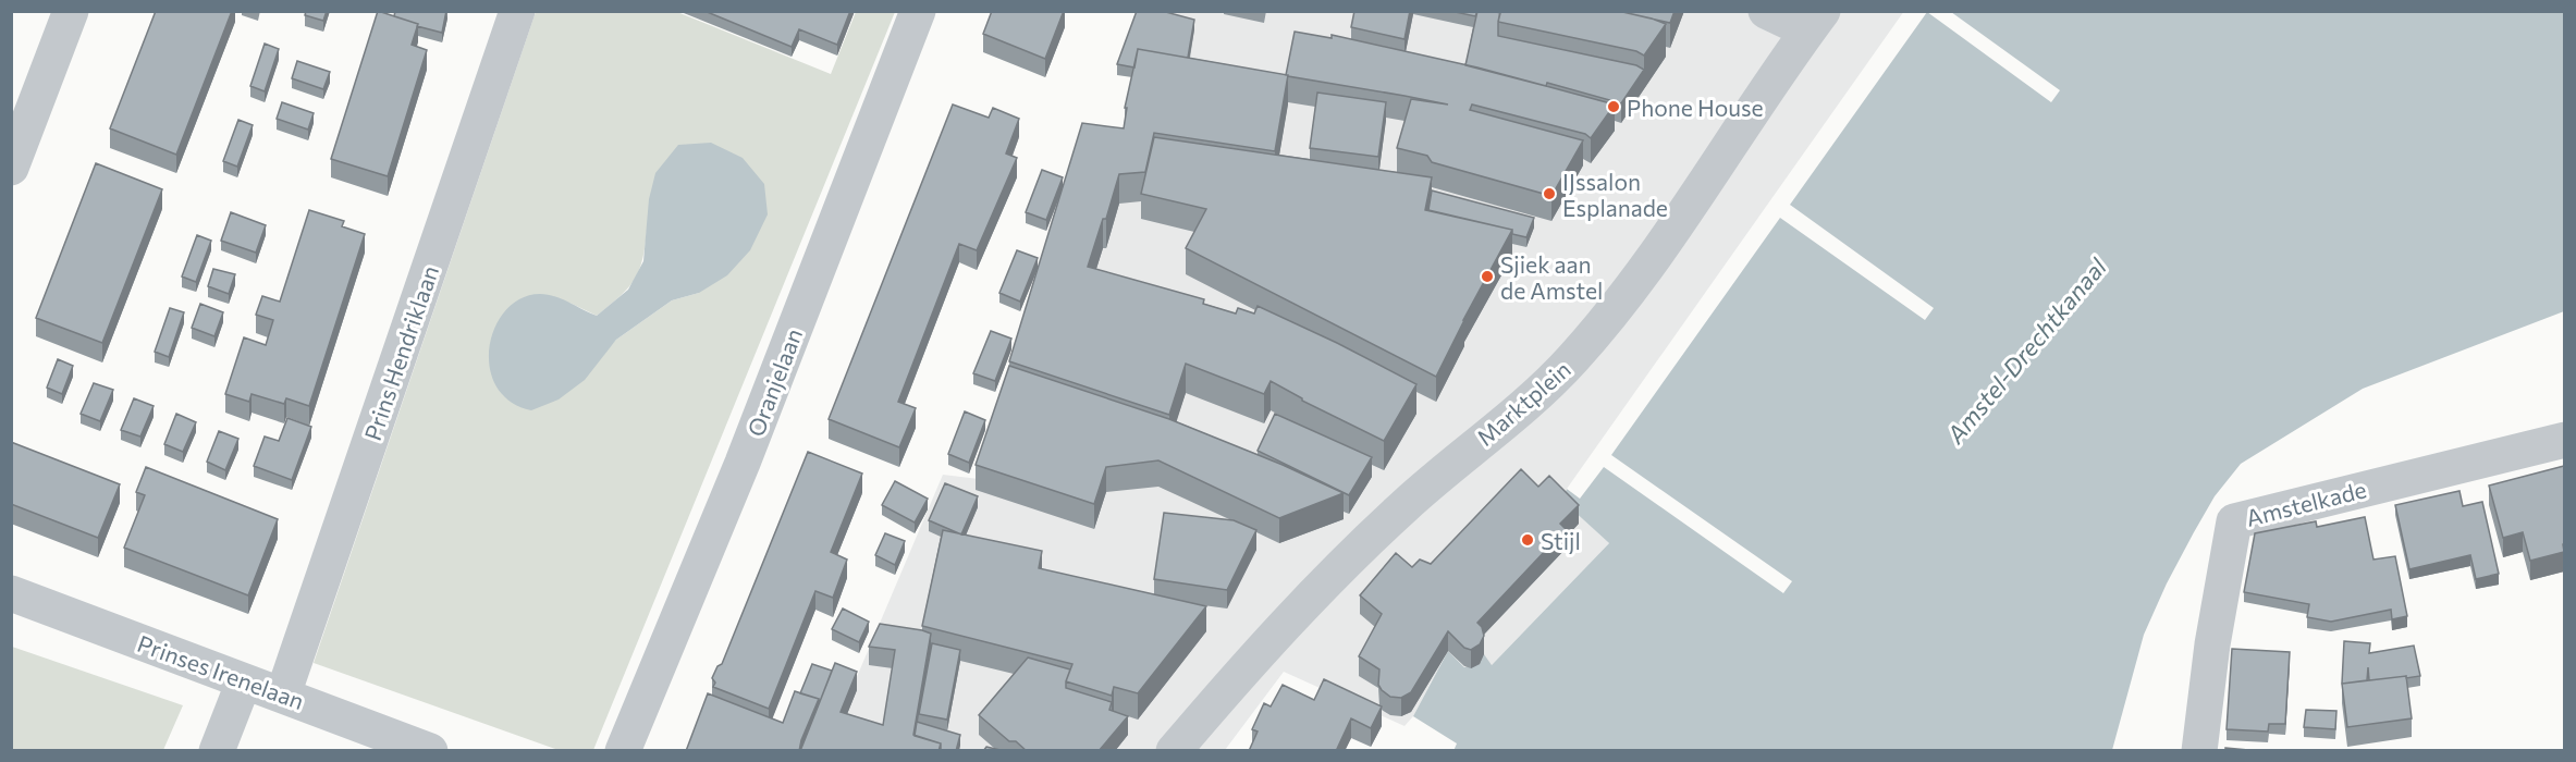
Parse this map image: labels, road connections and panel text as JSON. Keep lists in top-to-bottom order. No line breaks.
{"streets":{"street":["Prins Hendriklaan","Oranjelaan","Marktplein","Amstelkade","Prinses Irenelaan"]},"crossings":[["Prins Hendriklaan","Prinses Irenelaan"]],"water":["Amstel-Drechtkanaal"],"places":["Phone House","IJssalon Esplanade","Sjiek aan de Amstel","Stijl"]}
